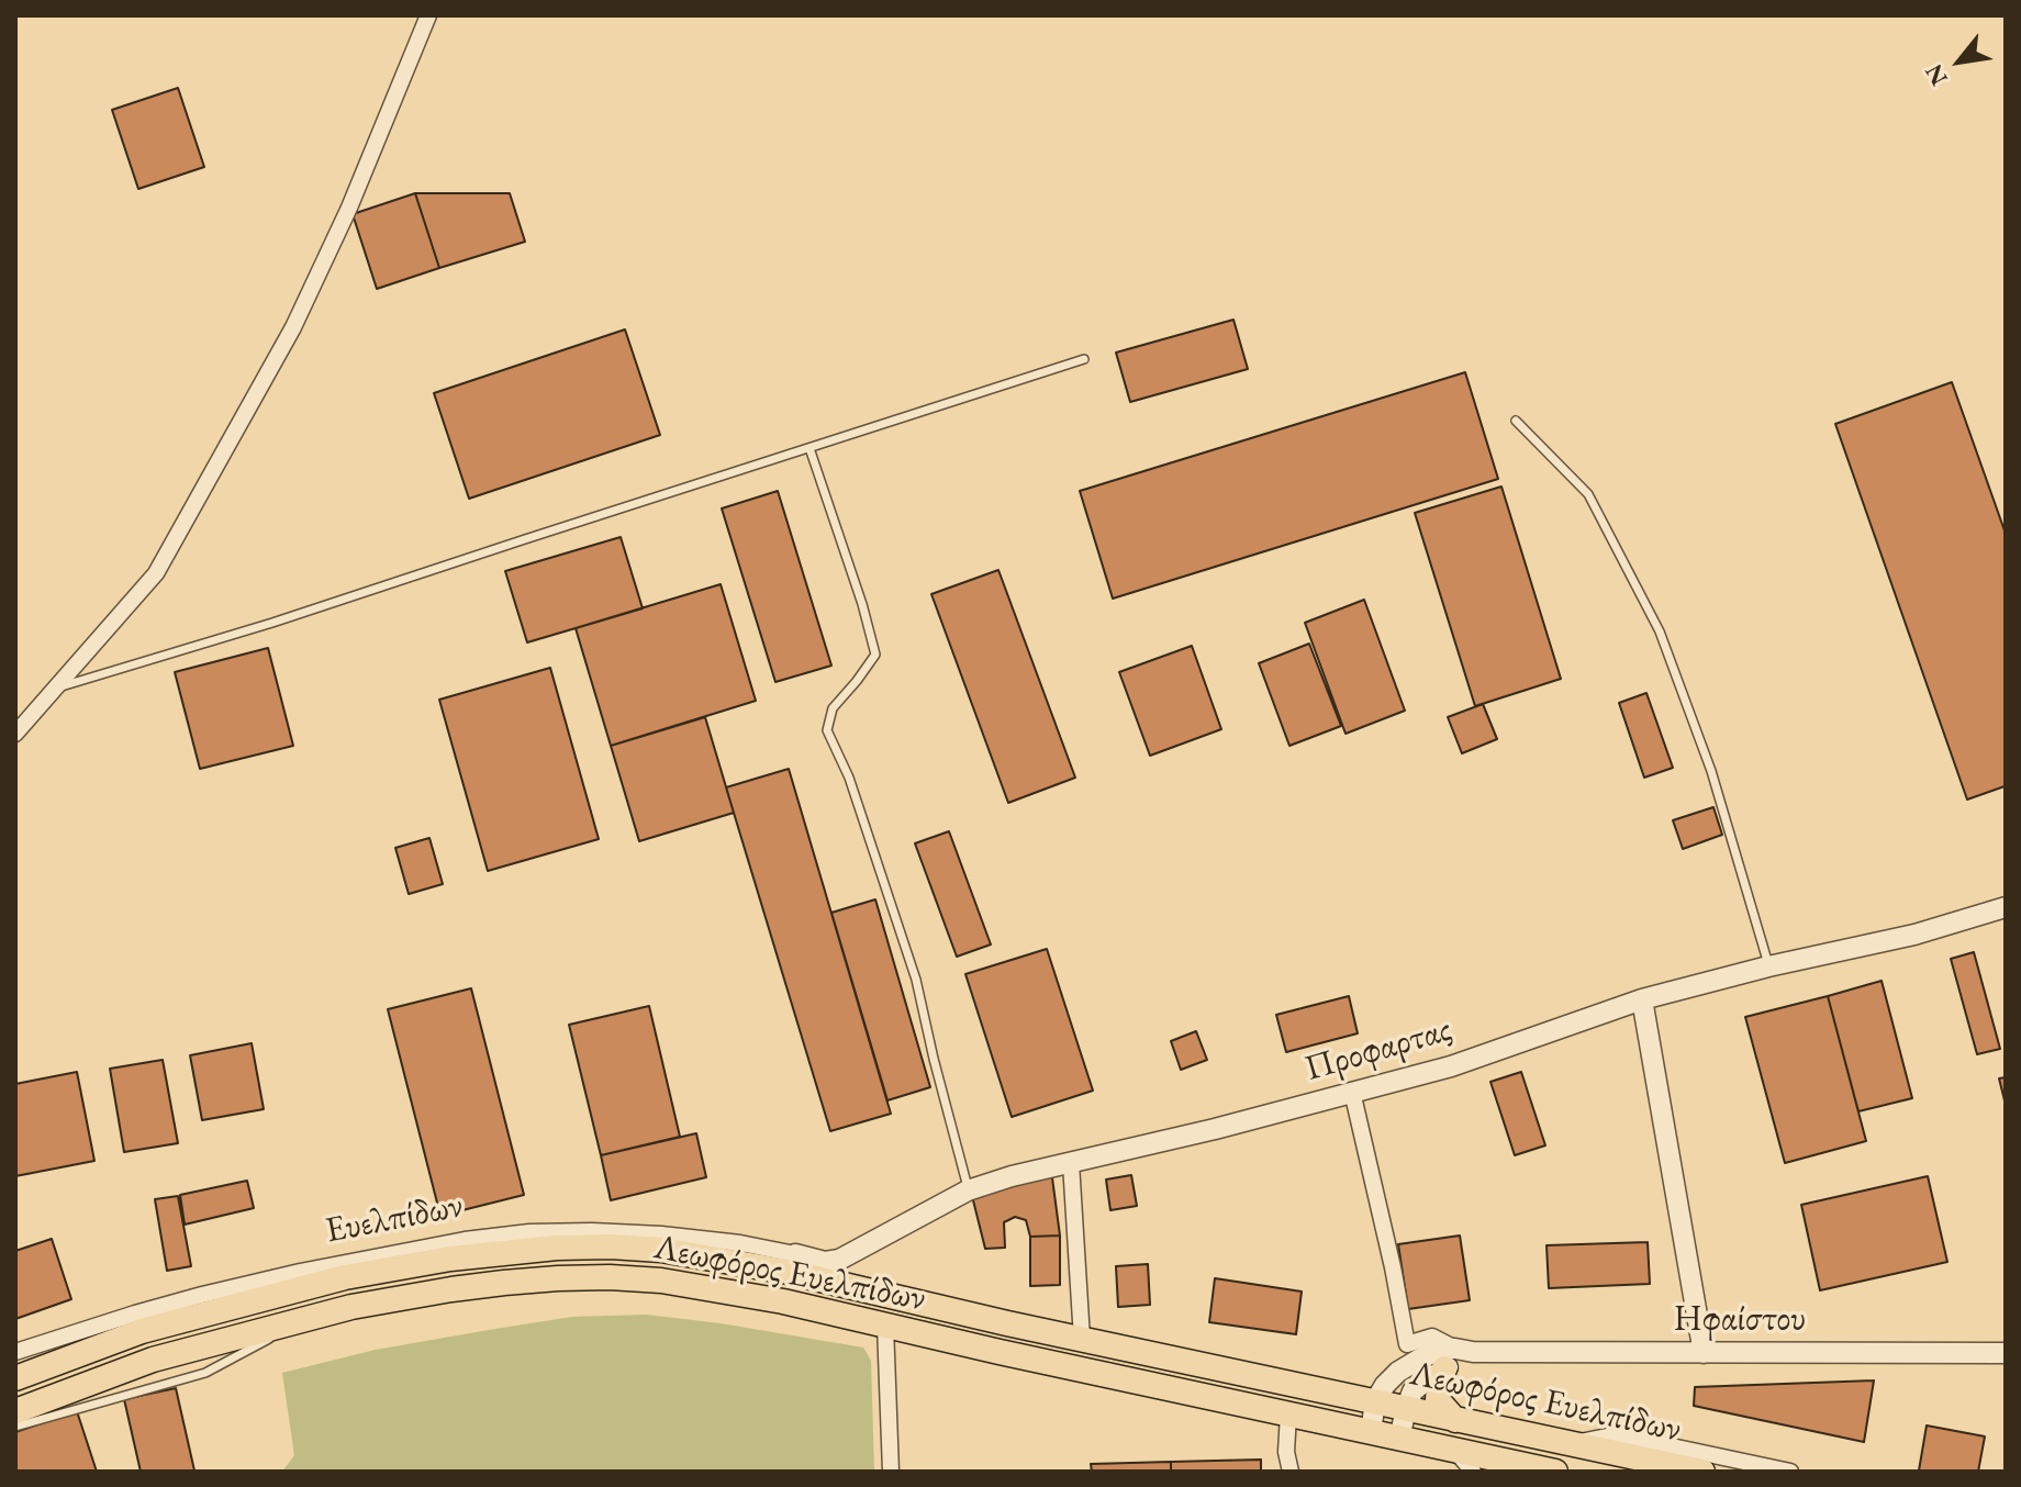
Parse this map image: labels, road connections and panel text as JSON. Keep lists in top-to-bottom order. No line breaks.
{"streets":{"main road":["Λεωφόρος Ευελπίδων"],"street":["Προφαρτας","Ευελπίδων","Ηφαίστου"]},"crossings":[["Προφαρτας","Λεωφόρος Ευελπίδων"],["Ευελπίδων","Λεωφόρος Ευελπίδων"],["Λεωφόρος Ευελπίδων","Ηφαίστου"]],"north":"bottom left"}
